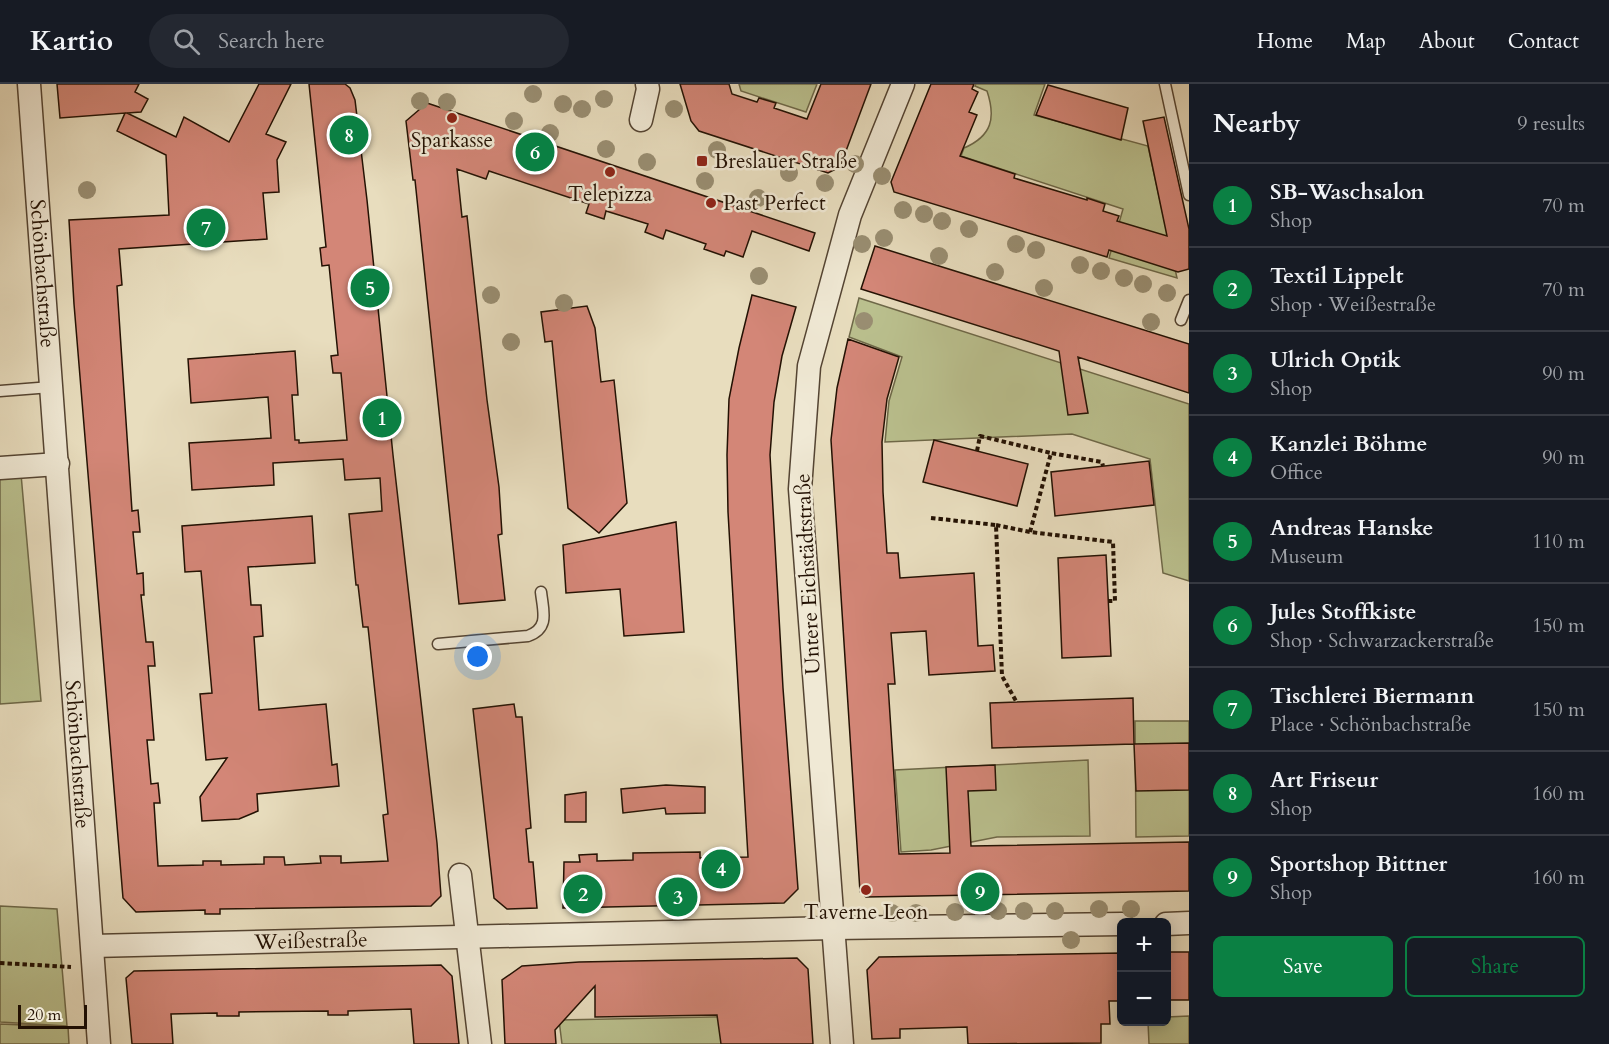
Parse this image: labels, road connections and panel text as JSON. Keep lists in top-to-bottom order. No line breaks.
{"streets":{"street":["Schönbachstraße","Untere Eichstädtstraße","Weißestraße"]},"crossings":[["Schönbachstraße","Weißestraße"],["Untere Eichstädtstraße","Weißestraße"]],"places":{"other":["Sparkasse","Telepizza","Past Perfect","Taverne Leon"],"transit":["Breslauer Straße"]},"scale_bar":"20 m","page":{"header":"Kartio","search":"Search here","nav":["Home","Map","About","Contact"],"heading":["Nearby","9 results"],"pins":["8","6","7","5","1","4","9","2","3"],"list":[{"mark":"1","name":"SB-Waschsalon","note":"Shop","value":"70 m"},{"mark":"2","name":"Textil Lippelt","note":"Shop · Weißestraße","value":"70 m"},{"mark":"3","name":"Ulrich Optik","note":"Shop","value":"90 m"},{"mark":"4","name":"Kanzlei Böhme","note":"Office","value":"90 m"},{"mark":"5","name":"Andreas Hanske","note":"Museum","value":"110 m"},{"mark":"6","name":"Jules Stoffkiste","note":"Shop · Schwarzackerstraße","value":"150 m"},{"mark":"7","name":"Tischlerei Biermann","note":"Place · Schönbachstraße","value":"150 m"},{"mark":"8","name":"Art Friseur","note":"Shop","value":"160 m"},{"mark":"9","name":"Sportshop Bittner","note":"Shop","value":"160 m"}],"map_buttons":["+","−"],"buttons":["Save","Share"],"scale":"20 m"}}
